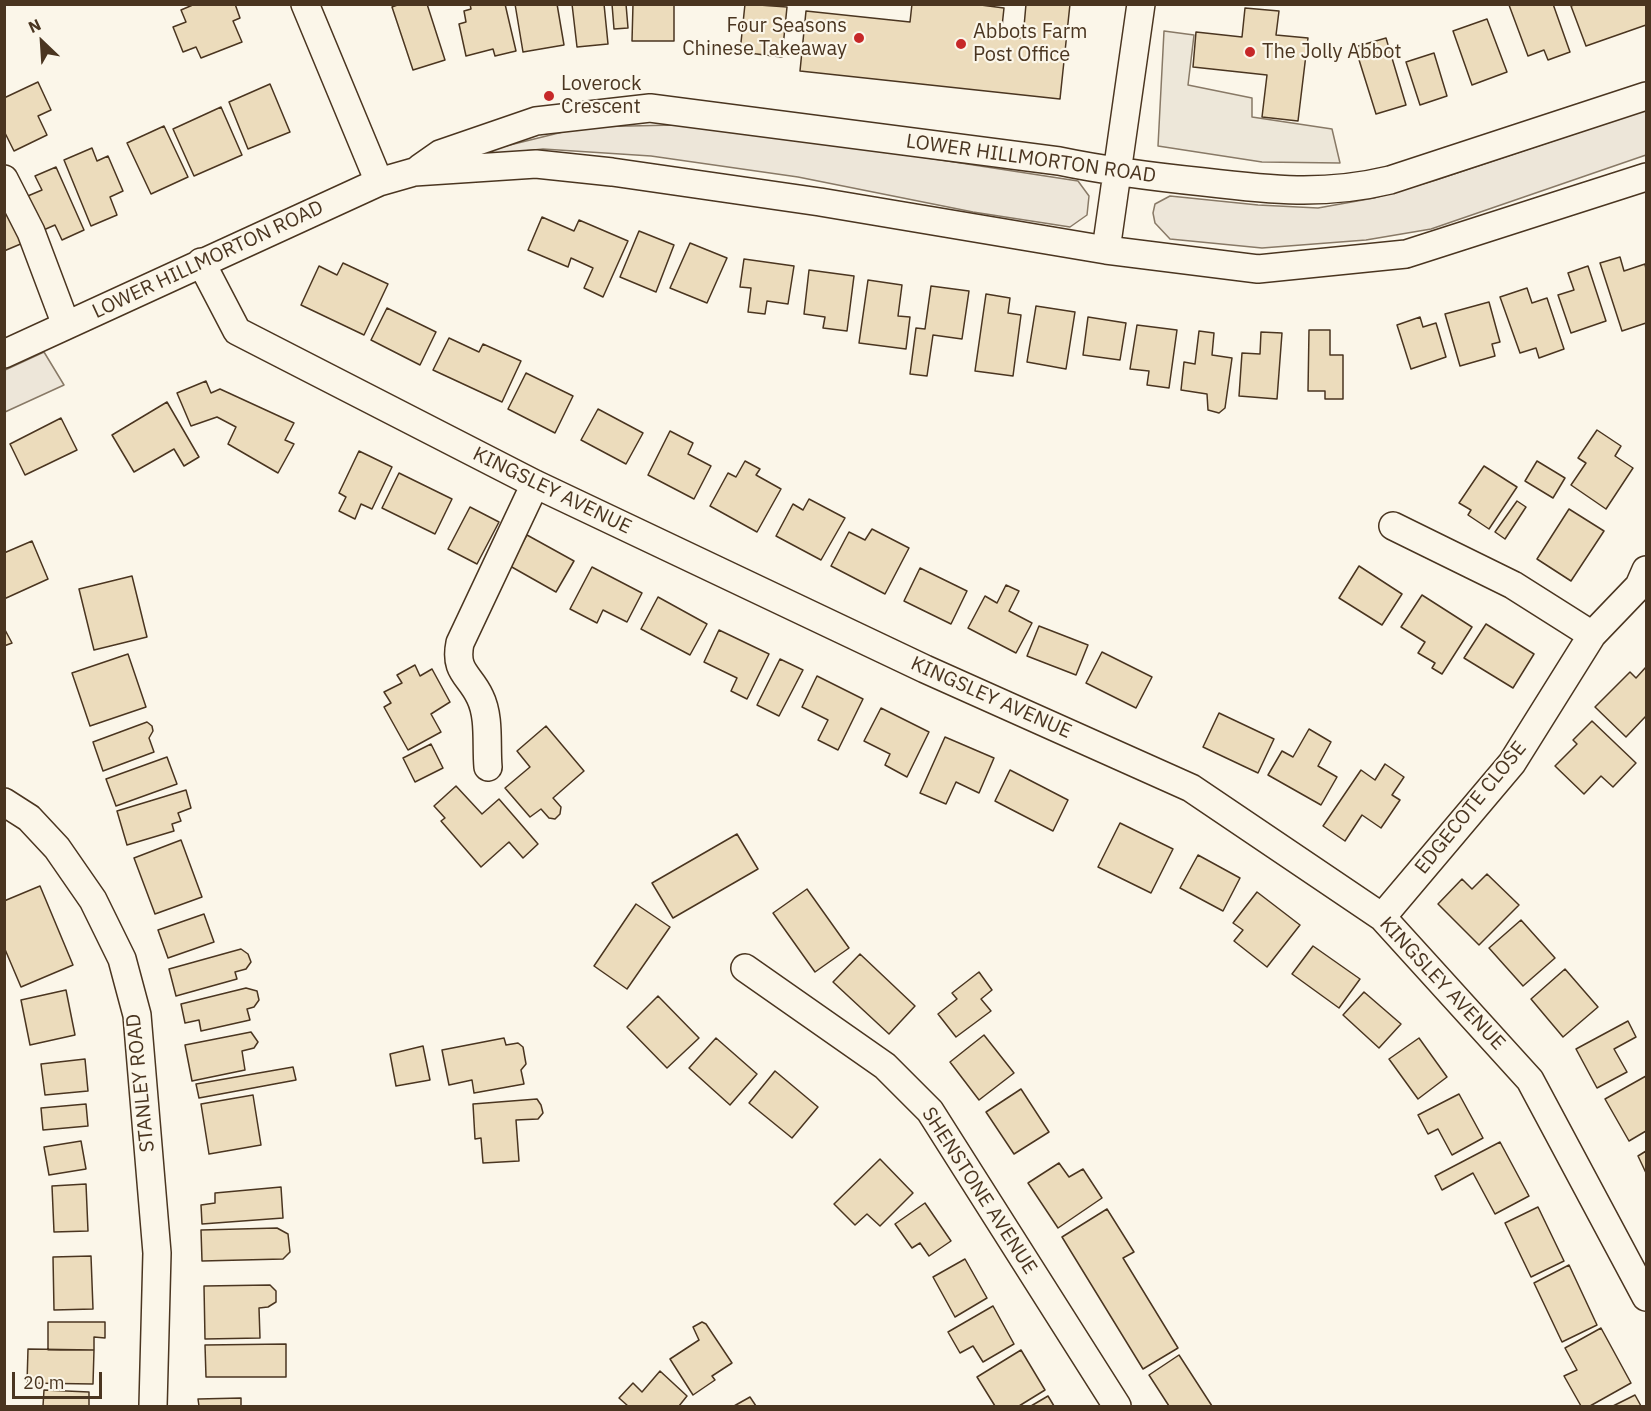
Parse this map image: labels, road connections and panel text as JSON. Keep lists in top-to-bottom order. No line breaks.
{"streets":{"street":["LOWER HILLMORTON ROAD","KINGSLEY AVENUE","EDGECOTE CLOSE","STANLEY ROAD","SHENSTONE AVENUE"]},"crossings":[["LOWER HILLMORTON ROAD","KINGSLEY AVENUE"],["KINGSLEY AVENUE","EDGECOTE CLOSE"]],"places":["Four Seasons Chinese Takeaway","Abbots Farm Post Office","The Jolly Abbot","Loverock Crescent"],"scale_bar":"20 m","north":"top left"}
